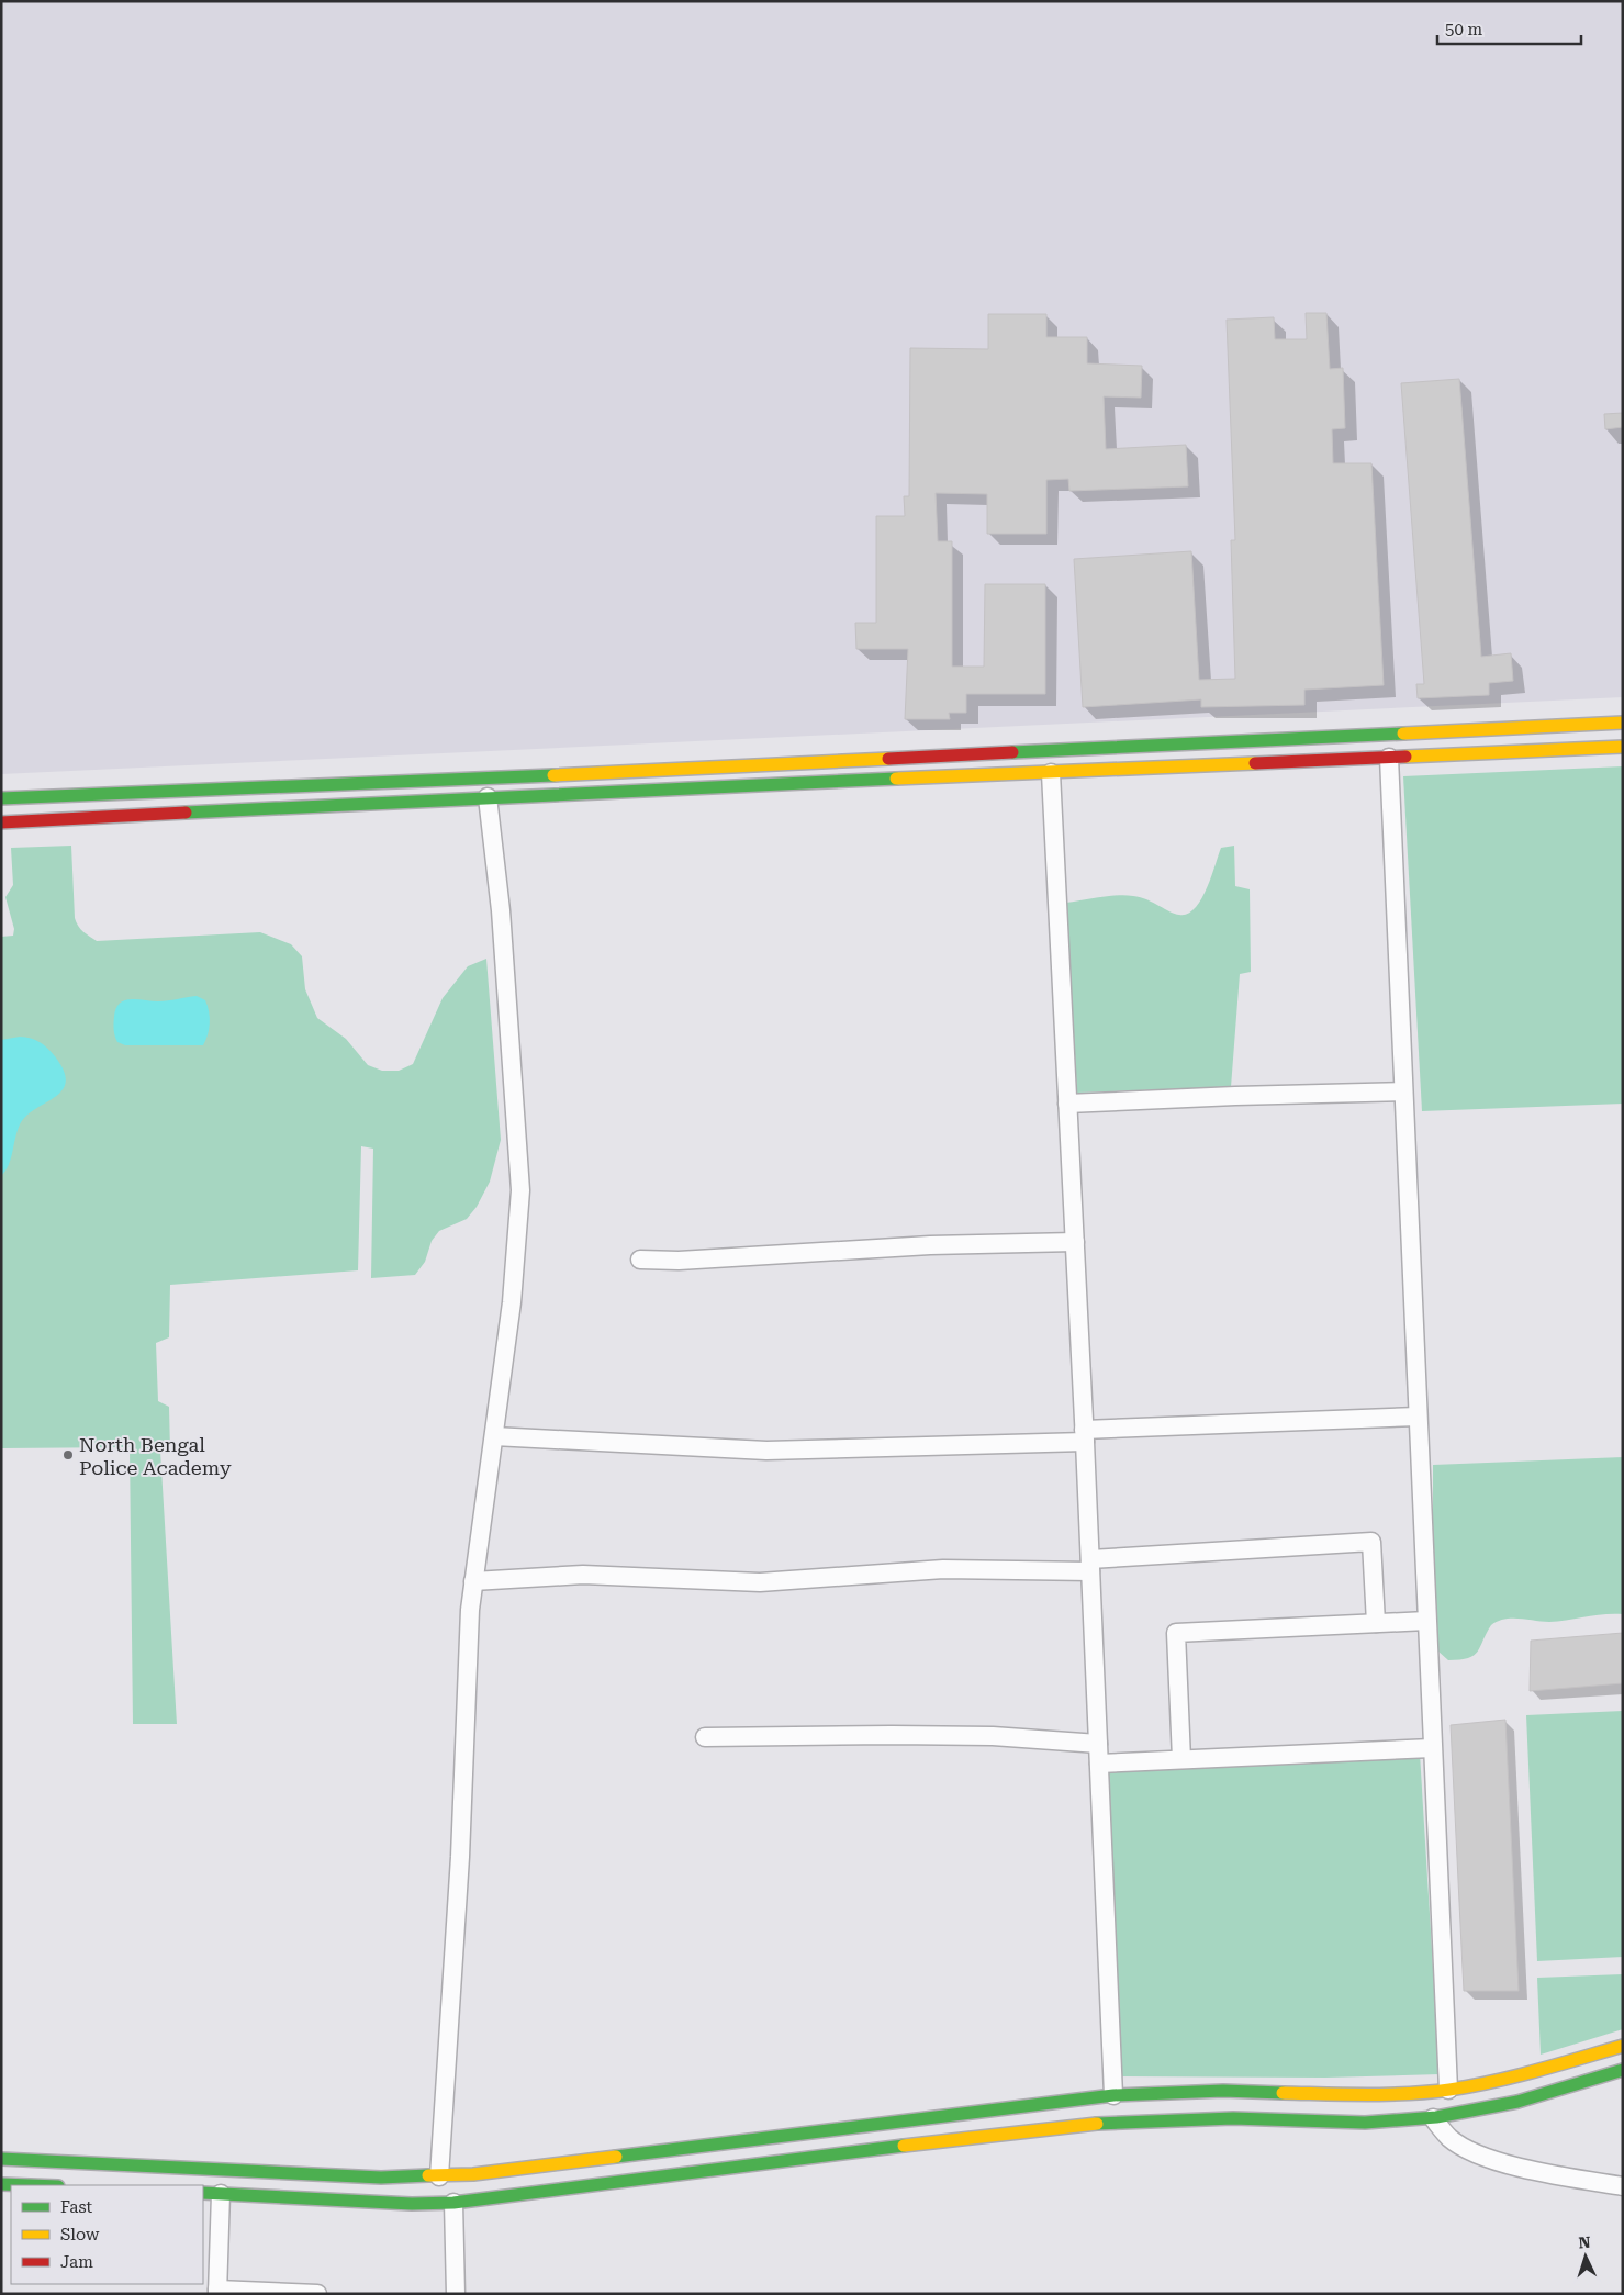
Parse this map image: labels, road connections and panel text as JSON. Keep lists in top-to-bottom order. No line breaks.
{"places":["North Bengal Police Academy"],"legend":["Fast","Slow","Jam"],"scale_bar":"50 m","north":"top"}
